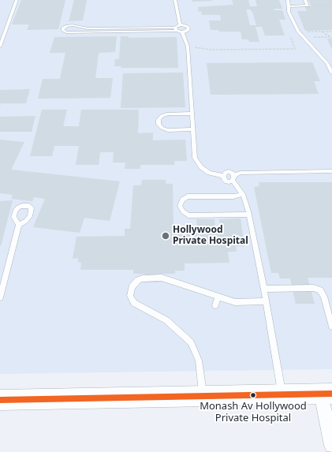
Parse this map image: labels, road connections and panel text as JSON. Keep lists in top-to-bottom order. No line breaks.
{"places":["Hollywood Private Hospital","Monash Av Hollywood Private Hospital"]}
